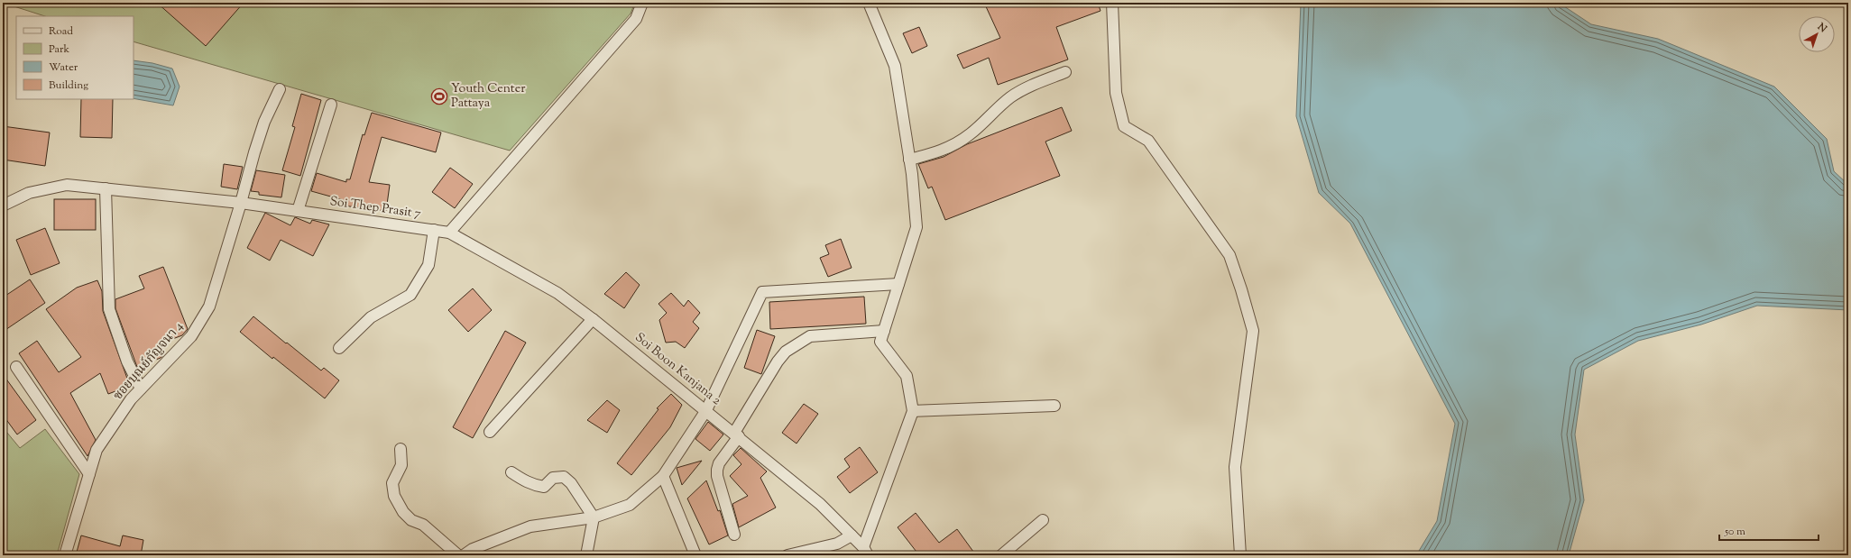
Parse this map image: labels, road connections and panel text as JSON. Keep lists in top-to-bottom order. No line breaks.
{"streets":{"street":["Soi Thep Prasit 7","ซอยบุณย์กัญจนา 4","Soi Boon Kanjana 2"]},"crossings":[["Soi Thep Prasit 7","ซอยบุณย์กัญจนา 4"],["Soi Thep Prasit 7","Soi Boon Kanjana 2"]],"places":{"sports":["Youth Center Pattaya"]},"legend":["Road","Park","Water","Building"],"scale_bar":"50 m","north":"top right"}
